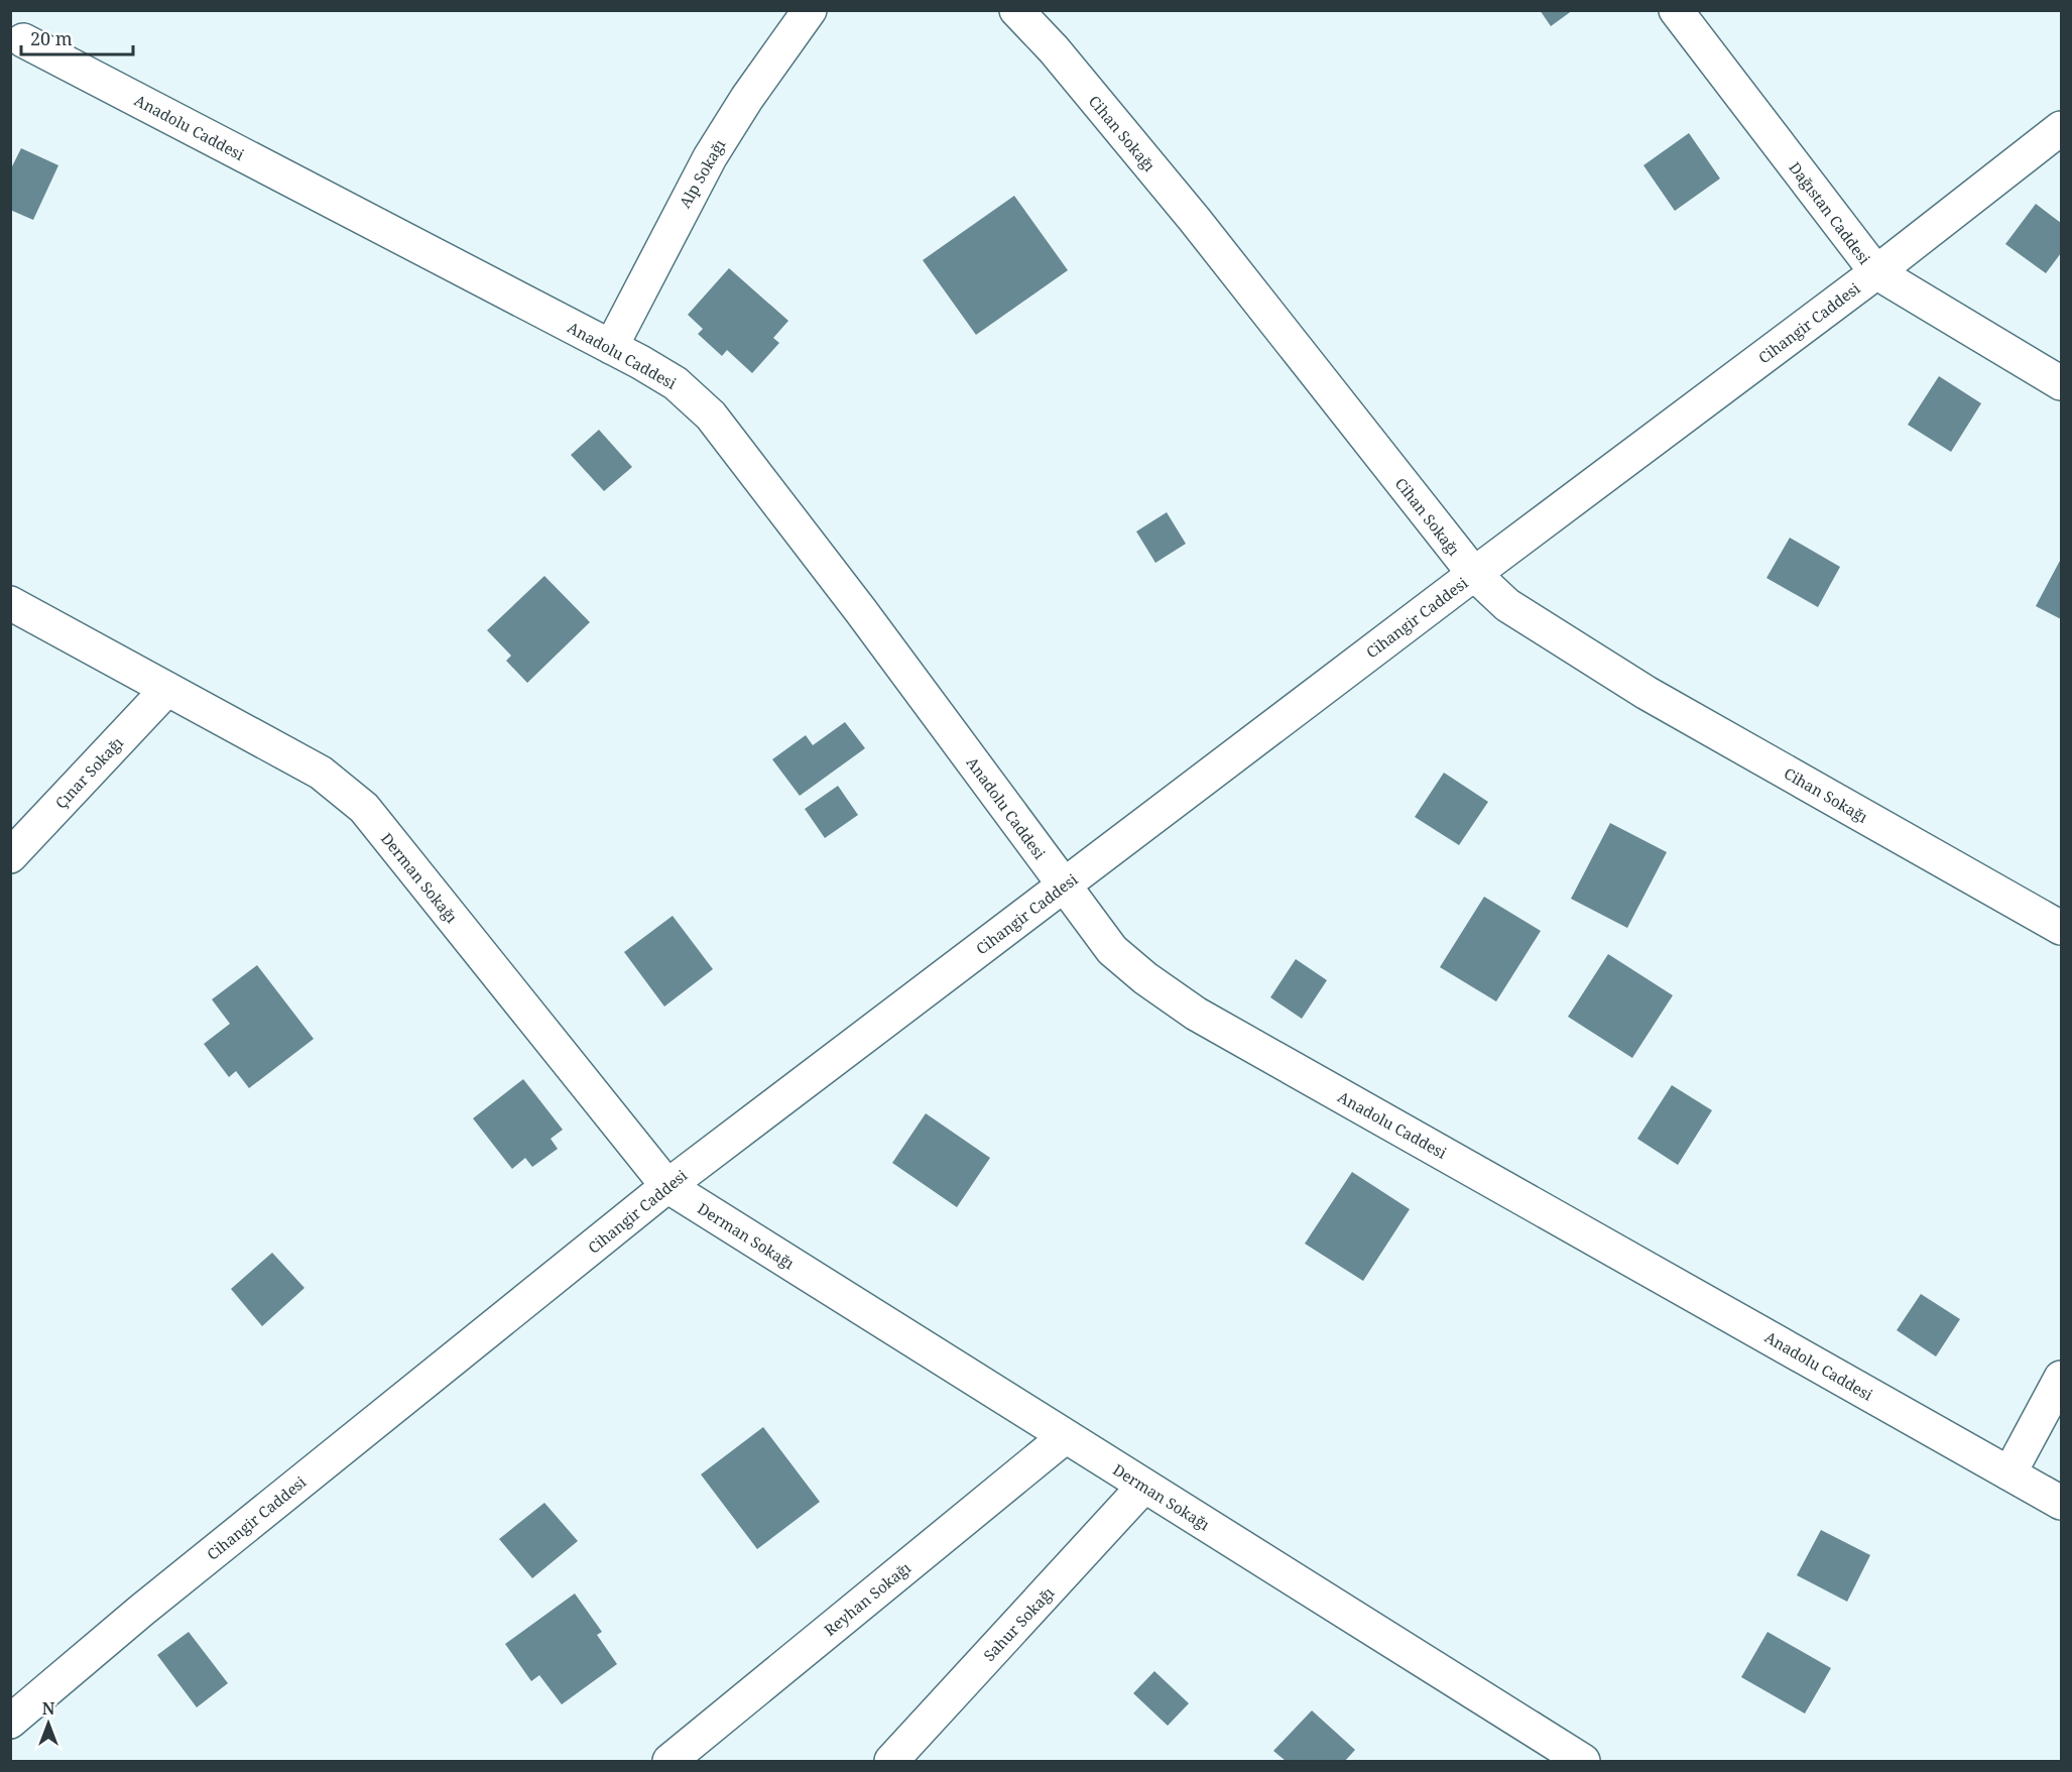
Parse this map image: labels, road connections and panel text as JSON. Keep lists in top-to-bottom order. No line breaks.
{"streets":{"street":["Anadolu Caddesi","Cihan Sokağı","Alp Sokağı","Dağıstan Caddesi","Cihangir Caddesi","Çınar Sokağı","Derman Sokağı","Reyhan Sokağı","Sahur Sokağı"]},"crossings":[["Anadolu Caddesi","Alp Sokağı"],["Anadolu Caddesi","Cihangir Caddesi"],["Cihan Sokağı","Cihangir Caddesi"],["Dağıstan Caddesi","Cihangir Caddesi"],["Cihangir Caddesi","Derman Sokağı"],["Çınar Sokağı","Derman Sokağı"],["Derman Sokağı","Reyhan Sokağı"],["Derman Sokağı","Sahur Sokağı"]],"scale_bar":"20 m","north":"top"}
